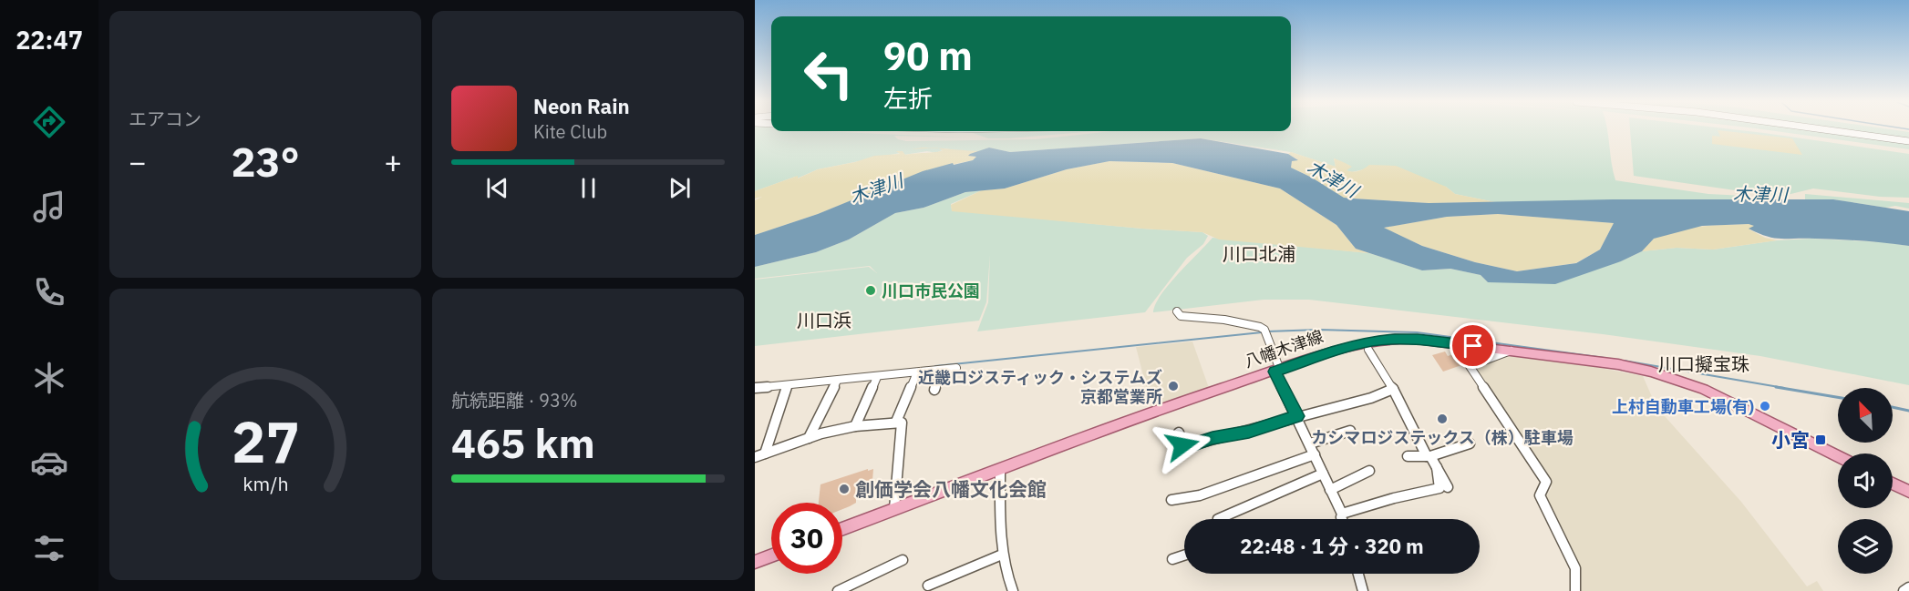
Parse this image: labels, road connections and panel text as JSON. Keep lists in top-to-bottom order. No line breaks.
{"streets":{"main road":["八幡木津線"]},"districts":["川口北浦","川口浜","川口擬宝珠"],"water":["木津川"],"places":{"other":["川口市民公園","近畿ロジスティック・システムズ 京都営業所","上村自動車工場(有)","カシマロジステックス（株）駐車場","創価学会八幡文化会館"],"transit":["小宮"]},"north":"top left","page":{"tabs":"22:47","tile":["エアコン",["航続距離 · 93%","465 km"]],"turn":["90 m","左折"],"song":["Neon Rain","Kite Club"],"heat":["−","23°","+"],"limit":"30","trip":"22:48 · 1 分 · 320 m","gauge":["27","km/h"]}}
